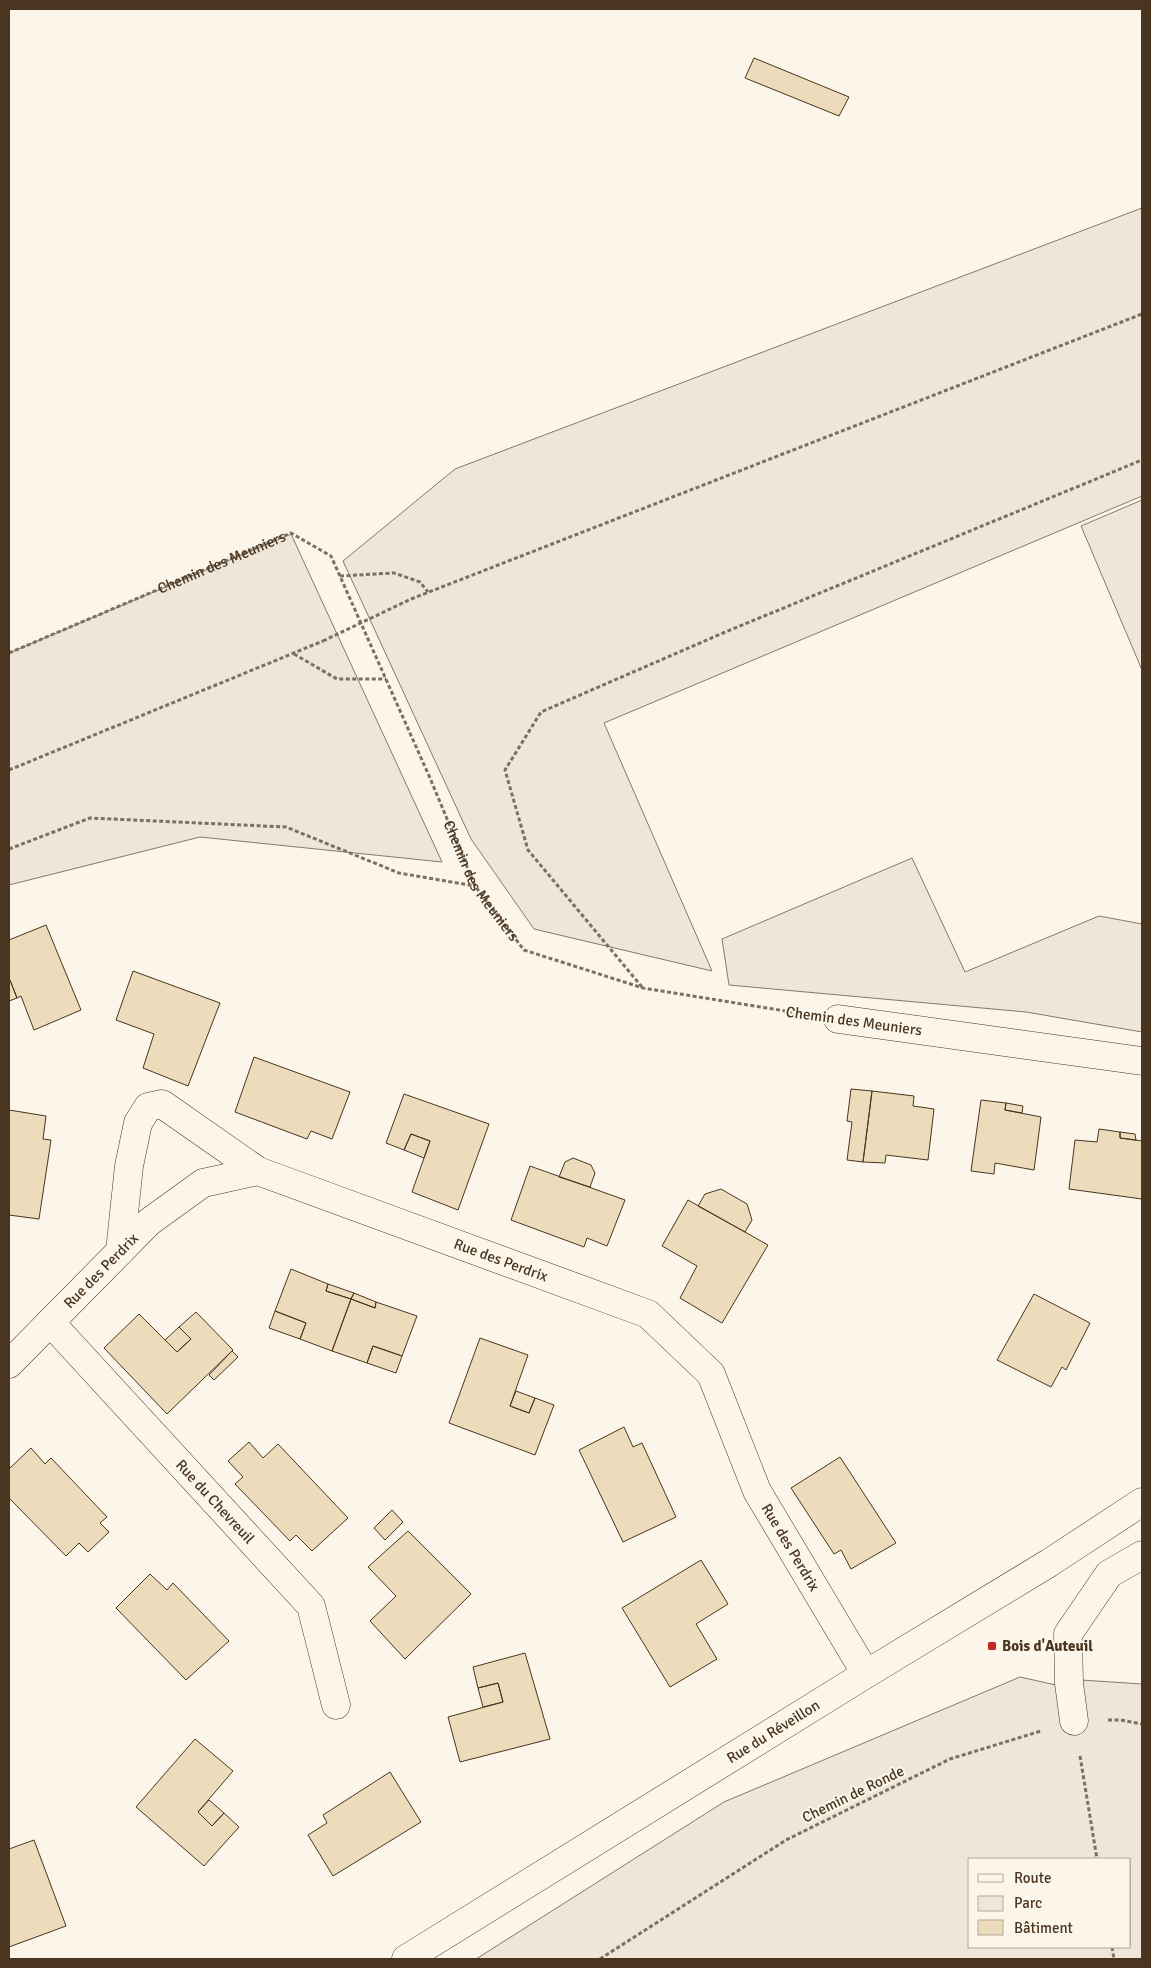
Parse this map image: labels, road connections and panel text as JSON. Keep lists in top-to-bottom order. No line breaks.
{"streets":{"street":["Chemin des Meuniers","Rue des Perdrix","Rue du Chevreuil","Rue du Réveillon"],"path":["Chemin de Ronde"]},"crossings":[["Rue des Perdrix","Rue du Chevreuil"],["Rue des Perdrix","Rue du Réveillon"]],"places":{"transit":["Bois d'Auteuil"]},"legend":["Route","Parc","Bâtiment"]}
